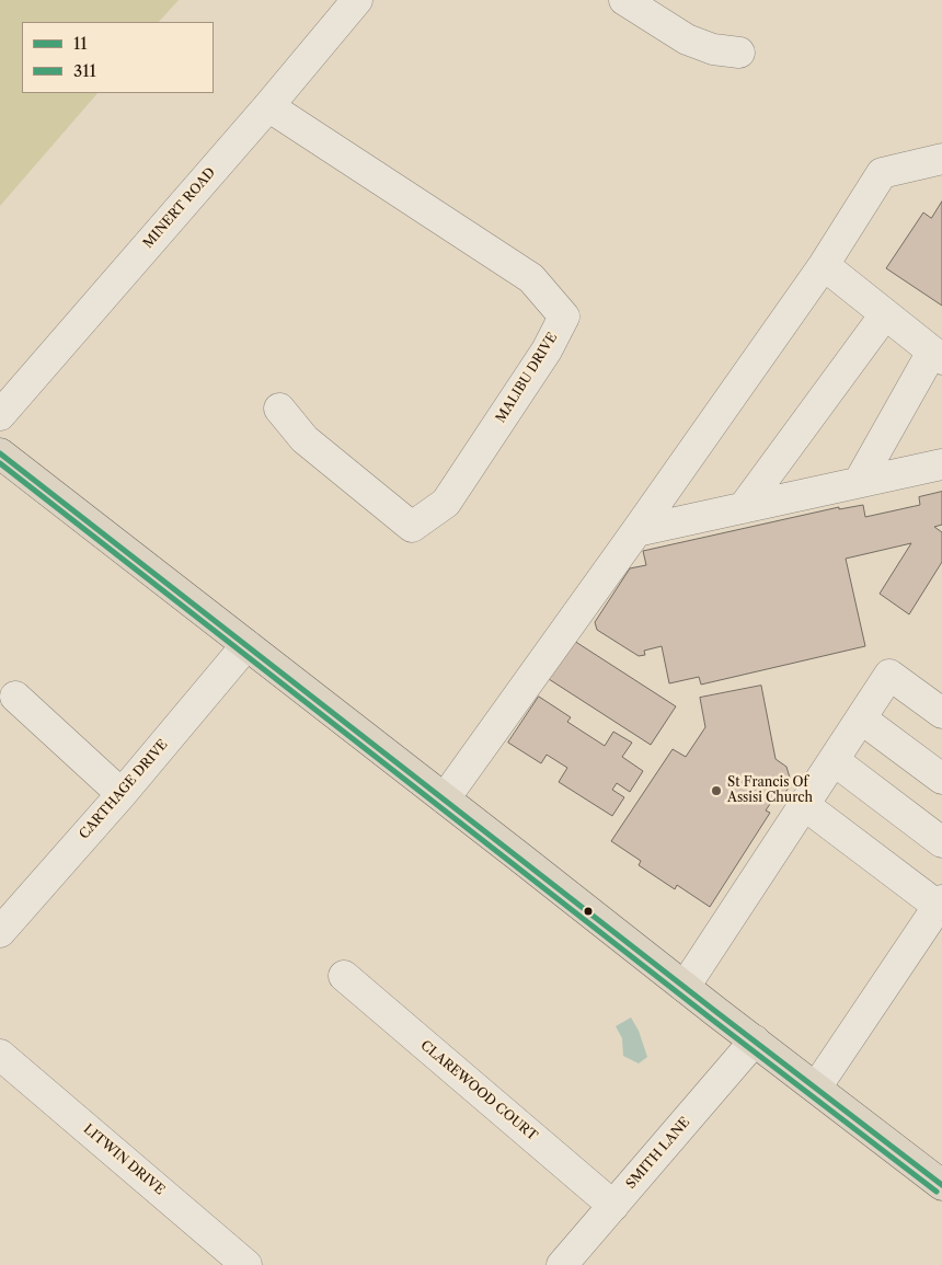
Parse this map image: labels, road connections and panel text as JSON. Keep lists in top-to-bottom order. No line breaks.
{"streets":{"street":["MINERT ROAD","MALIBU DRIVE","CARTHAGE DRIVE","CLAREWOOD COURT","SMITH LANE","LITWIN DRIVE"]},"crossings":[["MINERT ROAD","MALIBU DRIVE"],["CLAREWOOD COURT","SMITH LANE"]],"places":["St Francis Of Assisi Church"],"lines":["transit line 11","transit line 311"],"legend":["11","311"]}
